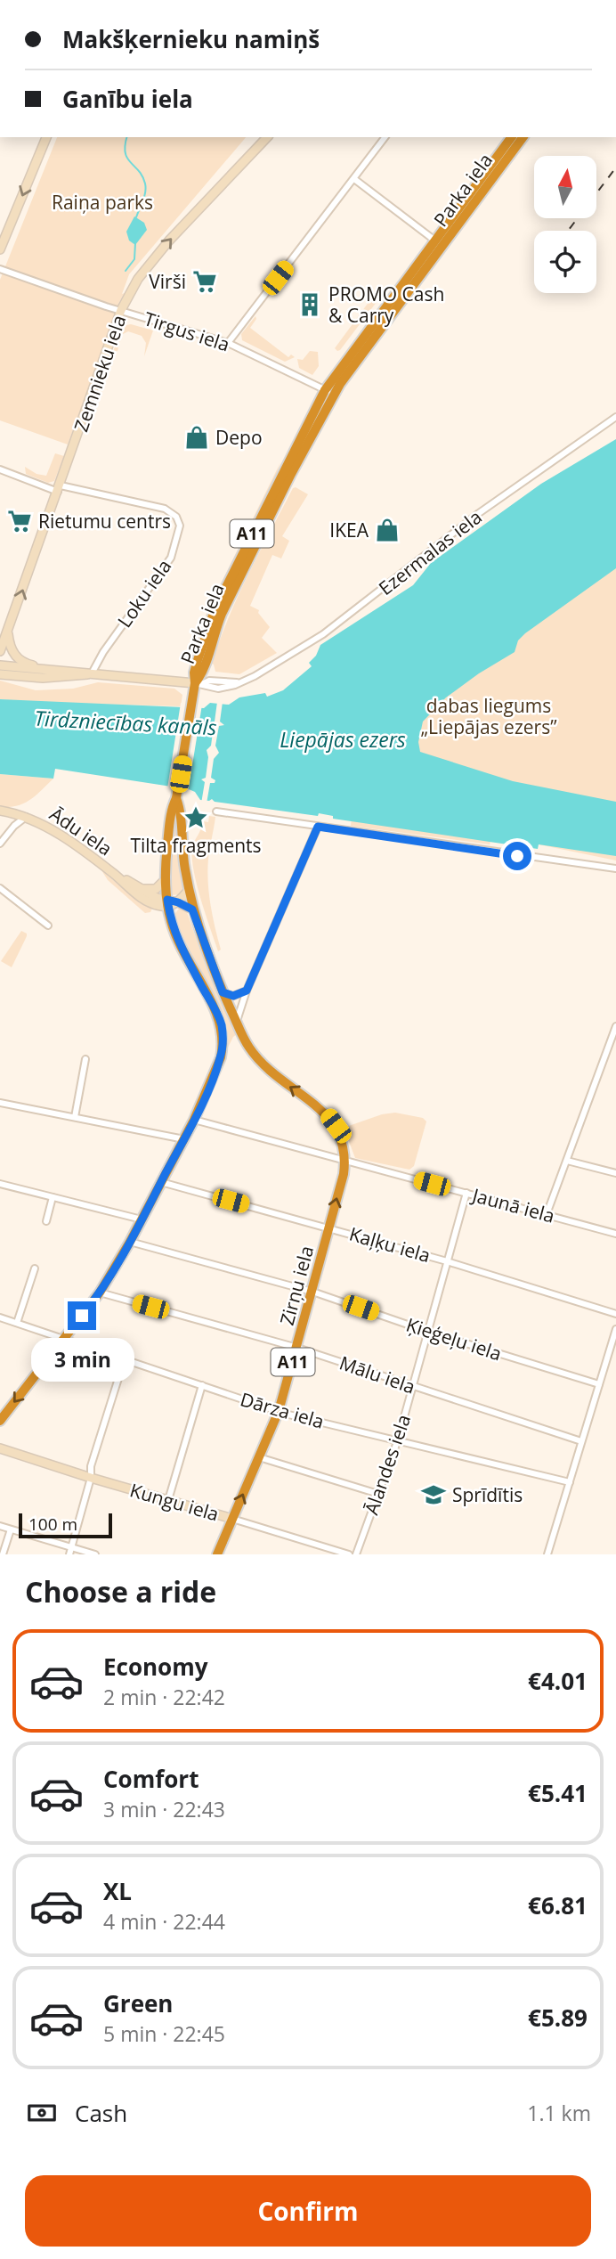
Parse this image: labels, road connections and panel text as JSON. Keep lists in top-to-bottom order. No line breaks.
{"streets":{"highway":["Parka iela","A11","Zirņu iela"],"main road":["Zemnieku iela","Ādu iela","Kungu iela"],"street":["Tirgus iela","Ezermalas iela","Loku iela","Jaunā iela","Kaļķu iela","Ķieģeļu iela","Mālu iela","Dārza iela","Ālandes iela"]},"crossings":[["Parka iela","Tirgus iela"],["Parka iela","A11"],["Parka iela","Ezermalas iela"],["Tirgus iela","Zemnieku iela"],["Zemnieku iela","Loku iela"],["A11","Ezermalas iela"],["A11","Ādu iela"],["A11","Jaunā iela"],["A11","Kaļķu iela"],["A11","Zirņu iela"],["A11","Ķieģeļu iela"],["A11","Mālu iela"],["A11","Dārza iela"],["Jaunā iela","Zirņu iela"],["Jaunā iela","Ālandes iela"],["Kaļķu iela","Zirņu iela"],["Kaļķu iela","Ālandes iela"],["Zirņu iela","Ķieģeļu iela"],["Zirņu iela","Mālu iela"],["Zirņu iela","Dārza iela"],["Zirņu iela","Kungu iela"],["Ķieģeļu iela","Ālandes iela"],["Mālu iela","Ālandes iela"],["Dārza iela","Ālandes iela"]],"one_way":["Zemnieku iela"],"water":["Tirdzniecības kanāls","Liepājas ezers"],"parks":["Raiņa parks","dabas liegums „Liepājas ezers”"],"places":{"supermarket":["Virši","Rietumu centrs"],"building":["PROMO Cash & Carry"],"shop":["Depo","IKEA"],"place":["Tilta fragments"],"school or university":["Sprīdītis"]},"scale_bar":"100 m","north":"top","page":{"banner":["Makšķernieku namiņš","Ganību iela"],"bubble":"3 min","scale":"100 m","heading":"Choose a ride","list":[{"name":"Economy","note":"2 min · 22:42","value":"€4.01"},{"name":"Comfort","note":"3 min · 22:43","value":"€5.41"},{"name":"XL","note":"4 min · 22:44","value":"€6.81"},{"name":"Green","note":"5 min · 22:45","value":"€5.89"}],"pay":["Cash","1.1 km"],"buttons":"Confirm"}}
